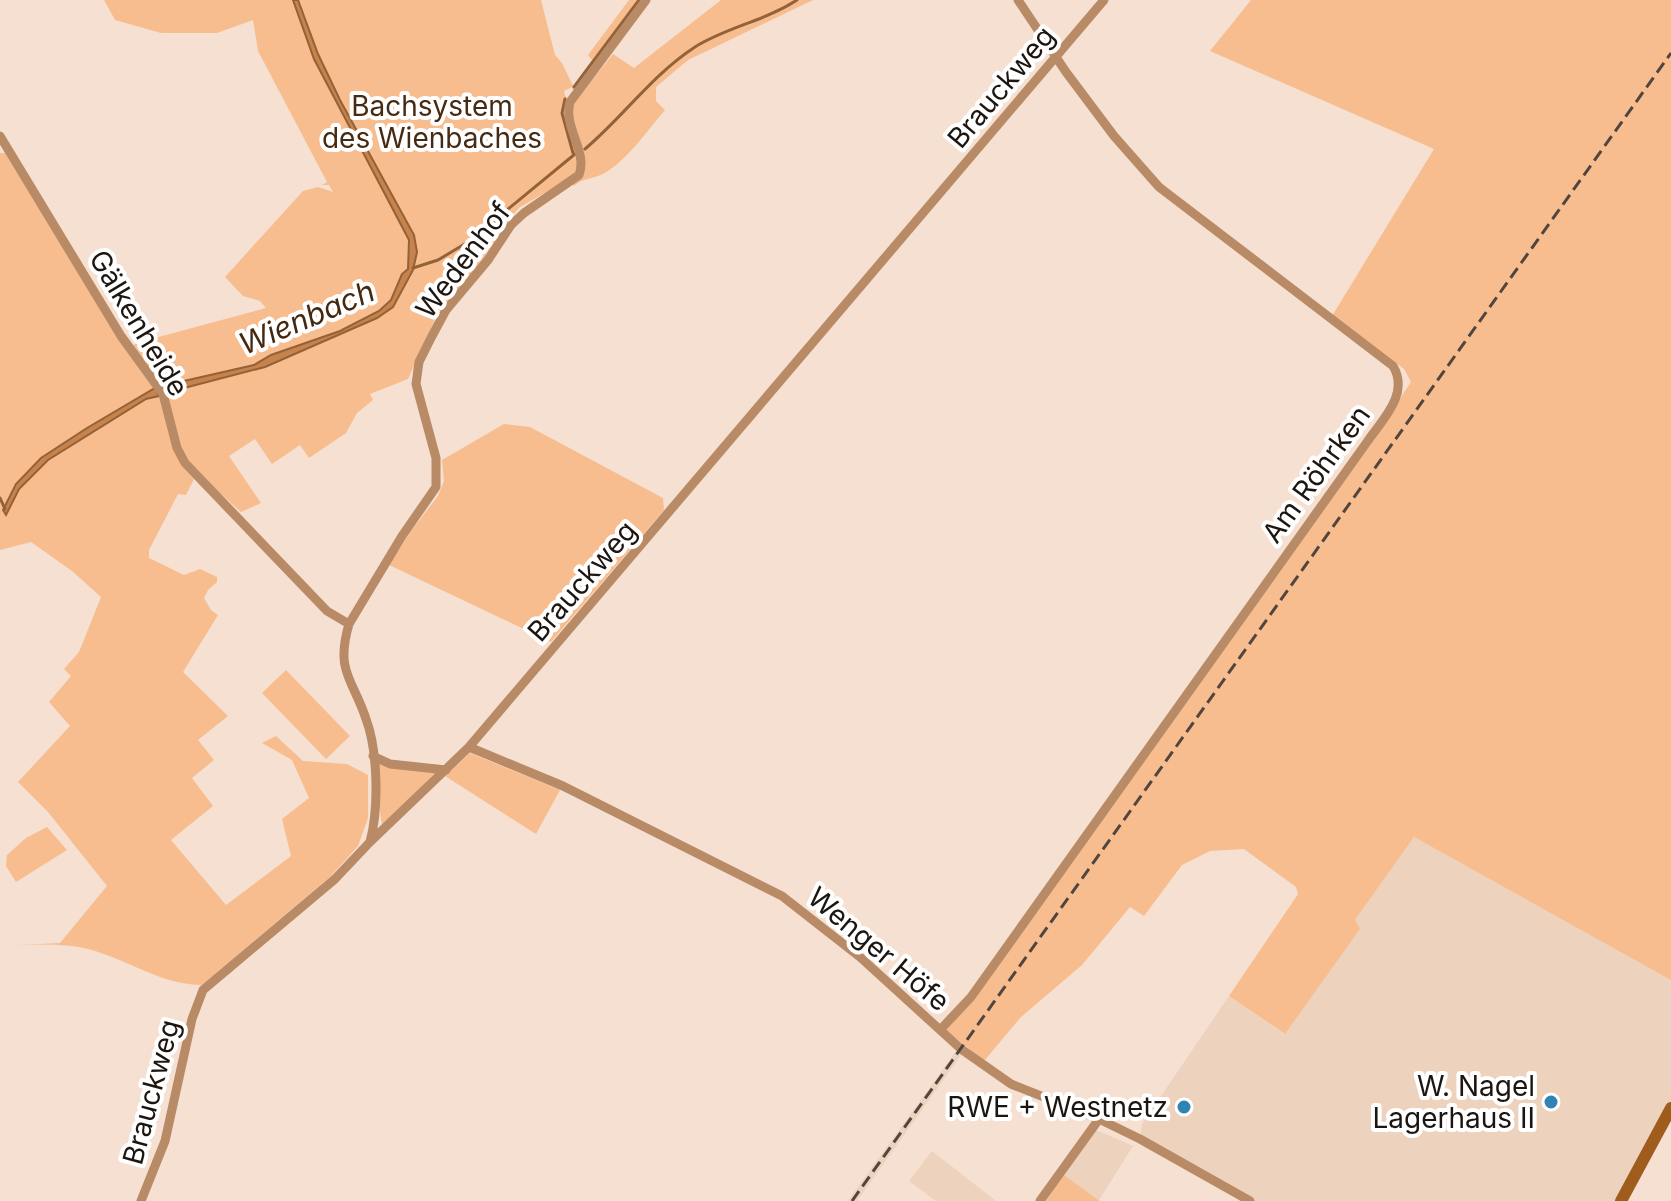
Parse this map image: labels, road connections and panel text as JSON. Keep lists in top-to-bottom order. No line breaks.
{"streets":{"street":["Brauckweg","Wedenhof","Gälkenheide","Am Röhrken","Wenger Höfe"]},"crossings":[["Brauckweg","Wedenhof"],["Brauckweg","Am Röhrken"],["Brauckweg","Wenger Höfe"],["Wedenhof","Gälkenheide"],["Am Röhrken","Wenger Höfe"]],"water":["Wienbach"],"parks":["Bachsystem des Wienbaches"],"places":["W. Nagel Lagerhaus II","RWE + Westnetz"]}
